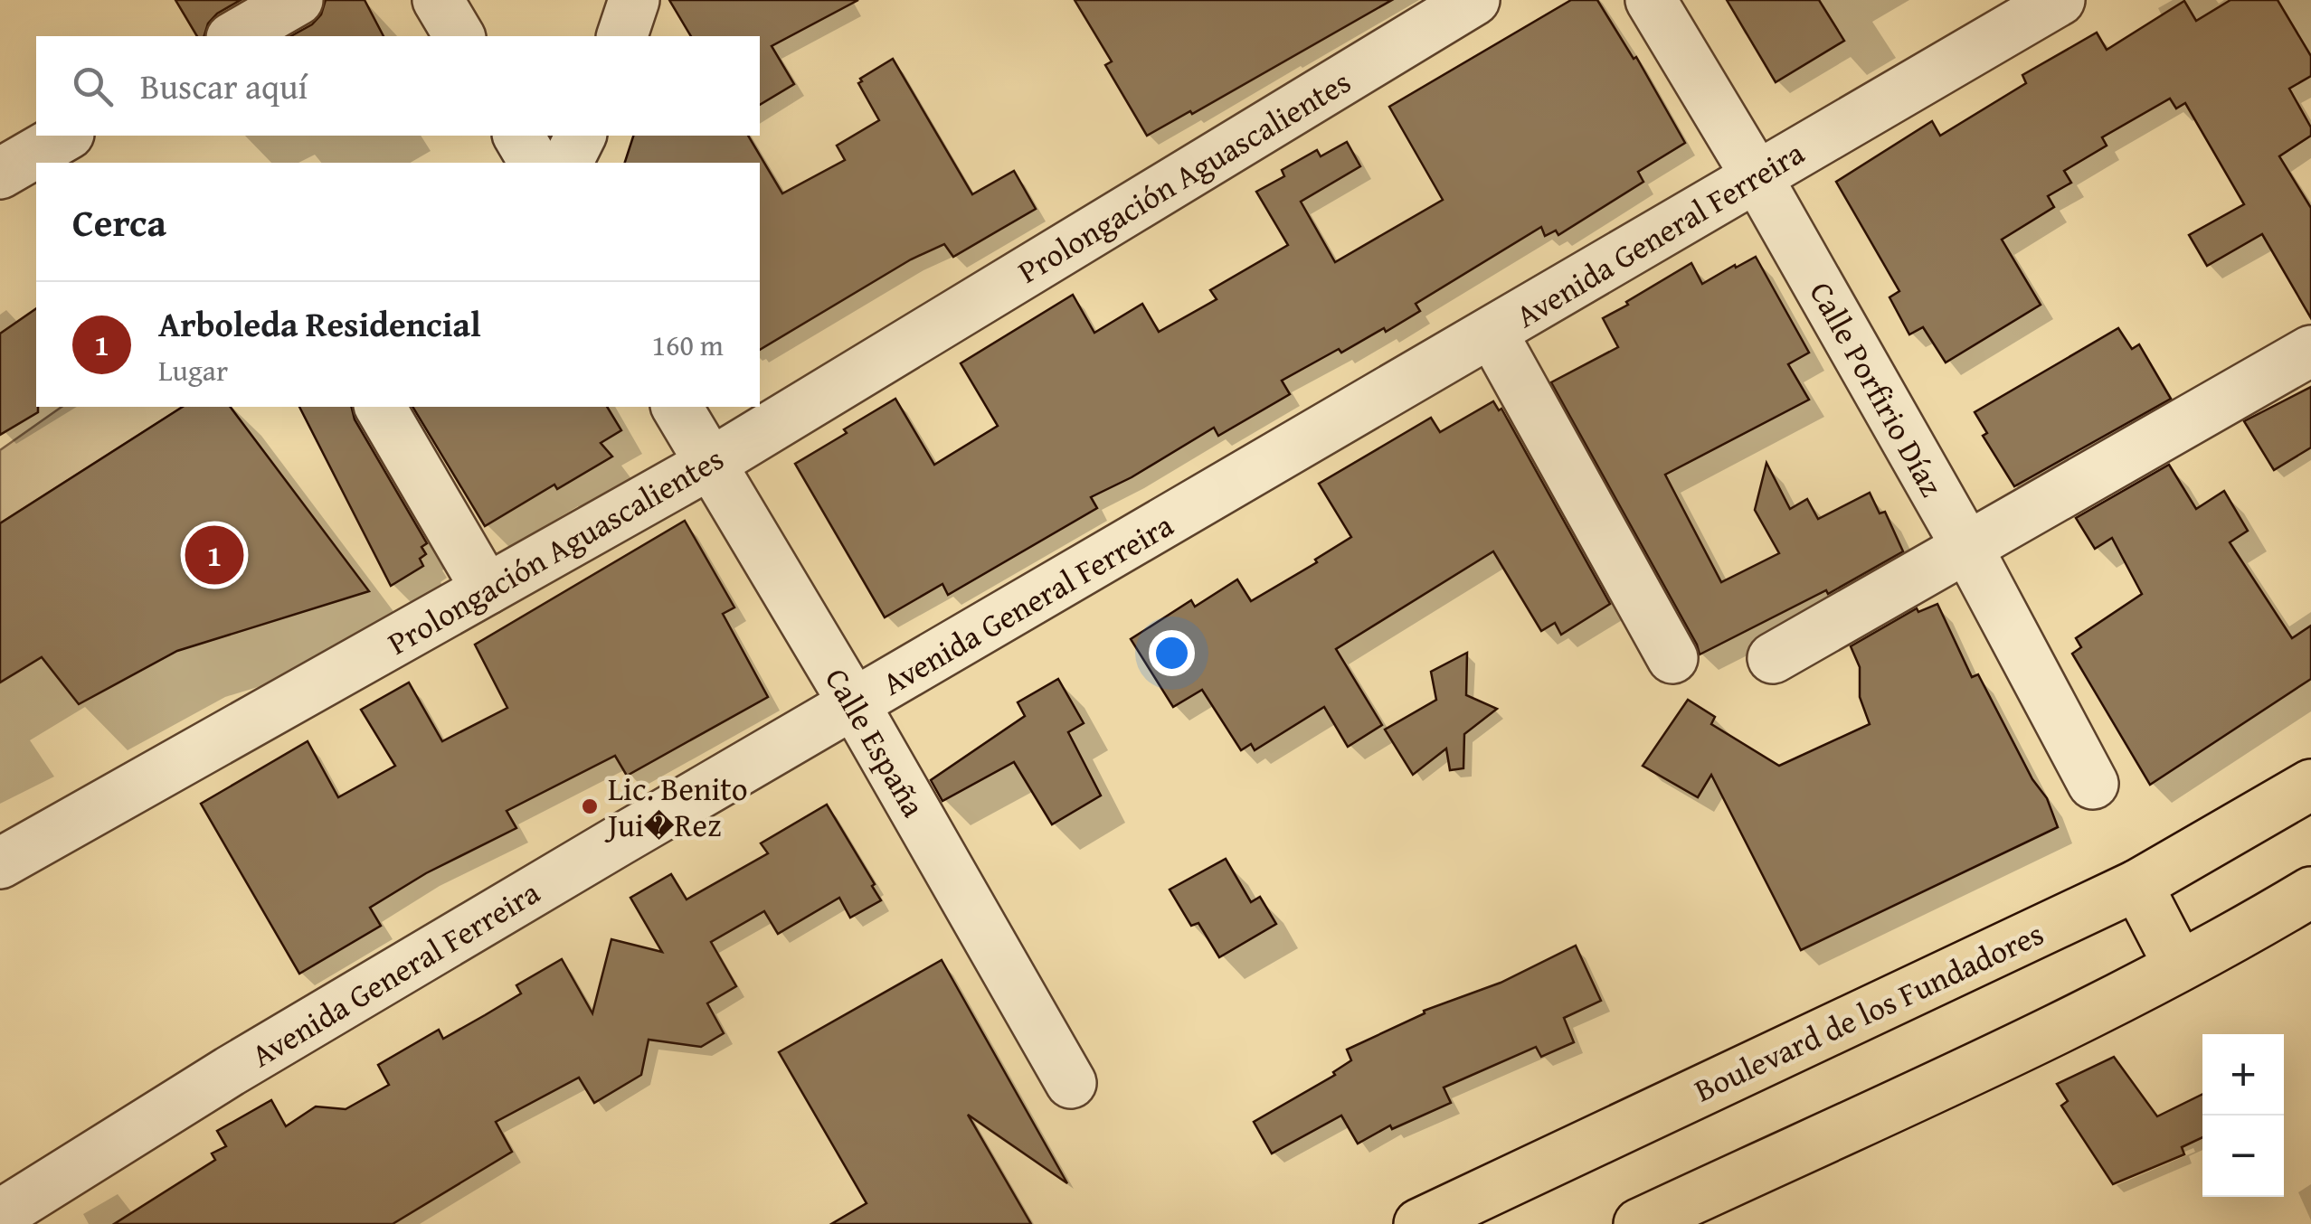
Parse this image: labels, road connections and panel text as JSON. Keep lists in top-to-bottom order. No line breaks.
{"streets":{"main road":["Boulevard de los Fundadores"],"street":["Prolongación Aguascalientes","Avenida General Ferreira","Calle Porfirio Díaz","Calle España"]},"crossings":[["Prolongación Aguascalientes","Calle España"],["Avenida General Ferreira","Calle Porfirio Díaz"],["Avenida General Ferreira","Calle España"]],"places":["Lic. Benito Jui�Rez"],"page":{"search":"Buscar aquí","heading":"Cerca","list":[{"mark":"1","name":"Arboleda Residencial","note":"Lugar","value":"160 m"}],"pins":"1","map_buttons":["+","−"]}}
